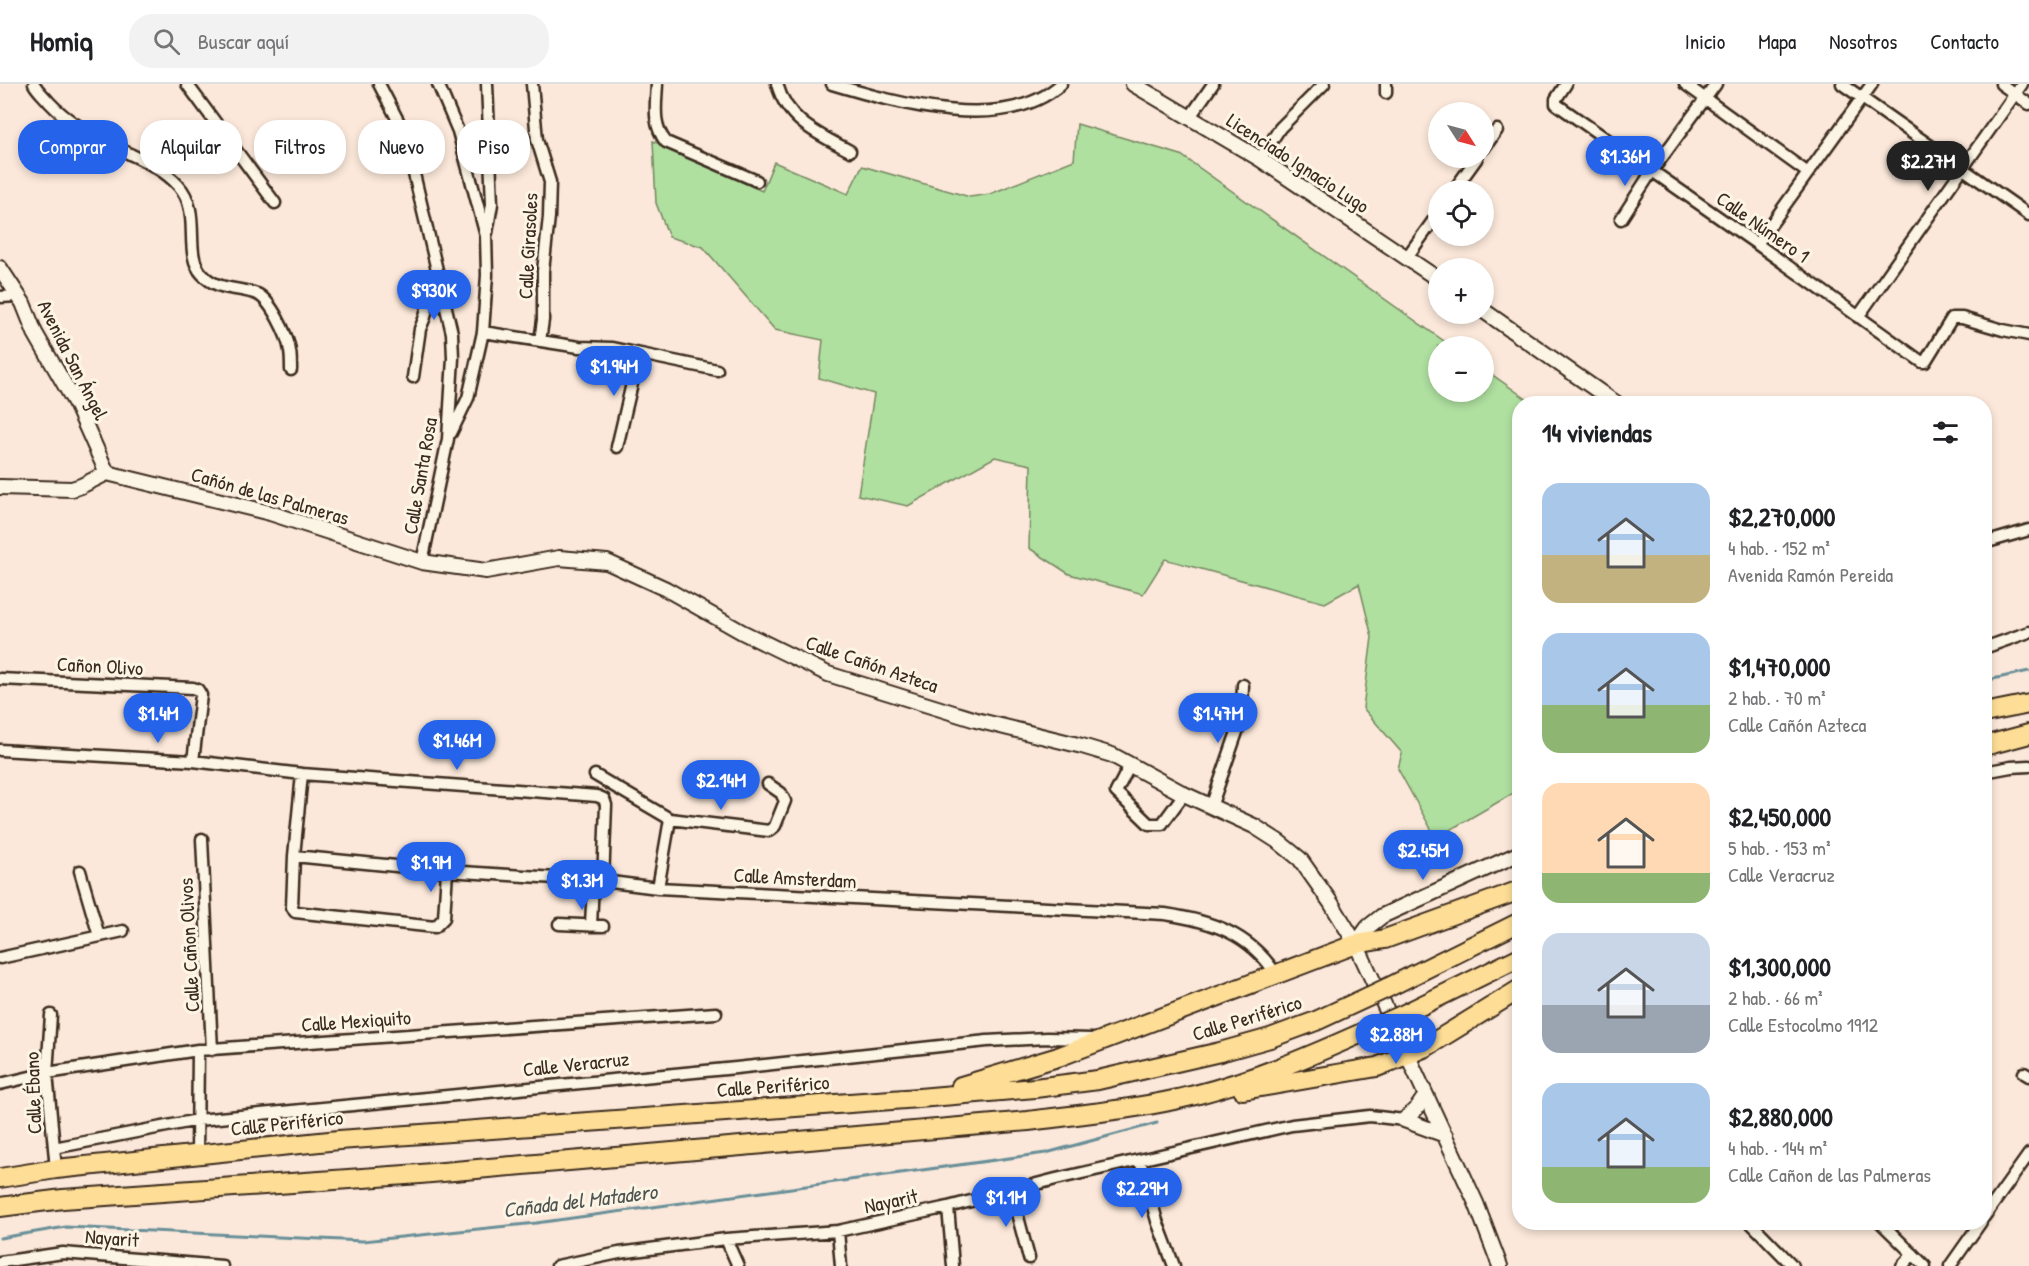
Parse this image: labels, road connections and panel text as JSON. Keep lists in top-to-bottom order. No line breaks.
{"streets":{"highway":["Calle Periférico"],"main road":["Licenciado Ignacio Lugo","Avenida San Ángel","Cañón de las Palmeras","Calle Cañón Azteca"],"street":["Calle Número 1","Calle Girasoles","Calle Santa Rosa","Cañon Olivo","Calle Amsterdam","Calle Cañon Olivos","Calle Mexiquito","Calle Veracruz","Calle Ébano","Nayarit"]},"crossings":[["Avenida San Ángel","Cañón de las Palmeras"],["Calle Santa Rosa","Cañón de las Palmeras"],["Calle Santa Rosa","Calle Cañón Azteca"],["Cañón de las Palmeras","Calle Cañón Azteca"],["Calle Cañon Olivos","Calle Mexiquito"],["Calle Periférico","Calle Ébano"],["Calle Mexiquito","Calle Ébano"],["Calle Veracruz","Calle Ébano"]],"water":["Cañada del Matadero"],"north":"bottom right","page":{"header":"Homiq","search":"Buscar aquí","nav":["Inicio","Mapa","Nosotros","Contacto"],"map_buttons":["+","−"],"chip":["Comprar","Alquilar","Filtros","Nuevo","Piso"],"price":["$1.36M","$2.27M","$930K","$1.94M","$1.4M","$1.47M","$1.46M","$2.14M","$2.45M","$1.9M","$1.3M","$2.88M","$2.29M","$1.1M"],"heading":"14 viviendas","list":[{"name":"$2,270,000","note":"4 hab. · 152 m² · Avenida Ramón Pereida"},{"name":"$1,470,000","note":"2 hab. · 70 m² · Calle Cañón Azteca"},{"name":"$2,450,000","note":"5 hab. · 153 m² · Calle Veracruz"},{"name":"$1,300,000","note":"2 hab. · 66 m² · Calle Estocolmo 1912"},{"name":"$2,880,000","note":"4 hab. · 144 m² · Calle Cañon de las Palmeras"}]}}
